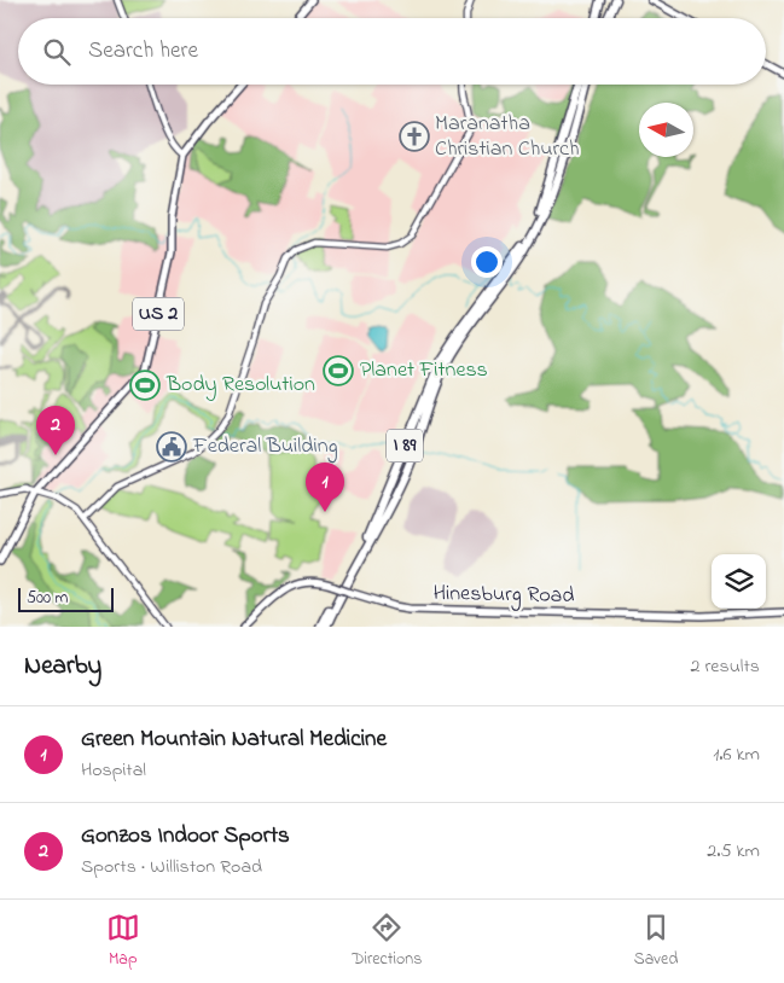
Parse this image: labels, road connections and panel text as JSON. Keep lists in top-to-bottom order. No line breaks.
{"streets":{"highway":["I 89"],"main road":["US 2","Hinesburg Road"]},"places":{"church":["Maranatha Christian Church"],"sports":["Planet Fitness","Body Resolution"],"public building":["Federal Building"]},"scale_bar":"500 m","north":"left","page":{"search":"Search here","pins":["2","1"],"scale":"500 m","heading":["Nearby","2 results"],"list":[{"mark":"1","name":"Green Mountain Natural Medicine","note":"Hospital","value":"1.6 km"},{"mark":"2","name":"Gonzos Indoor Sports","note":"Sports · Williston Road","value":"2.5 km"}],"nav":["Map","Directions","Saved"]}}
